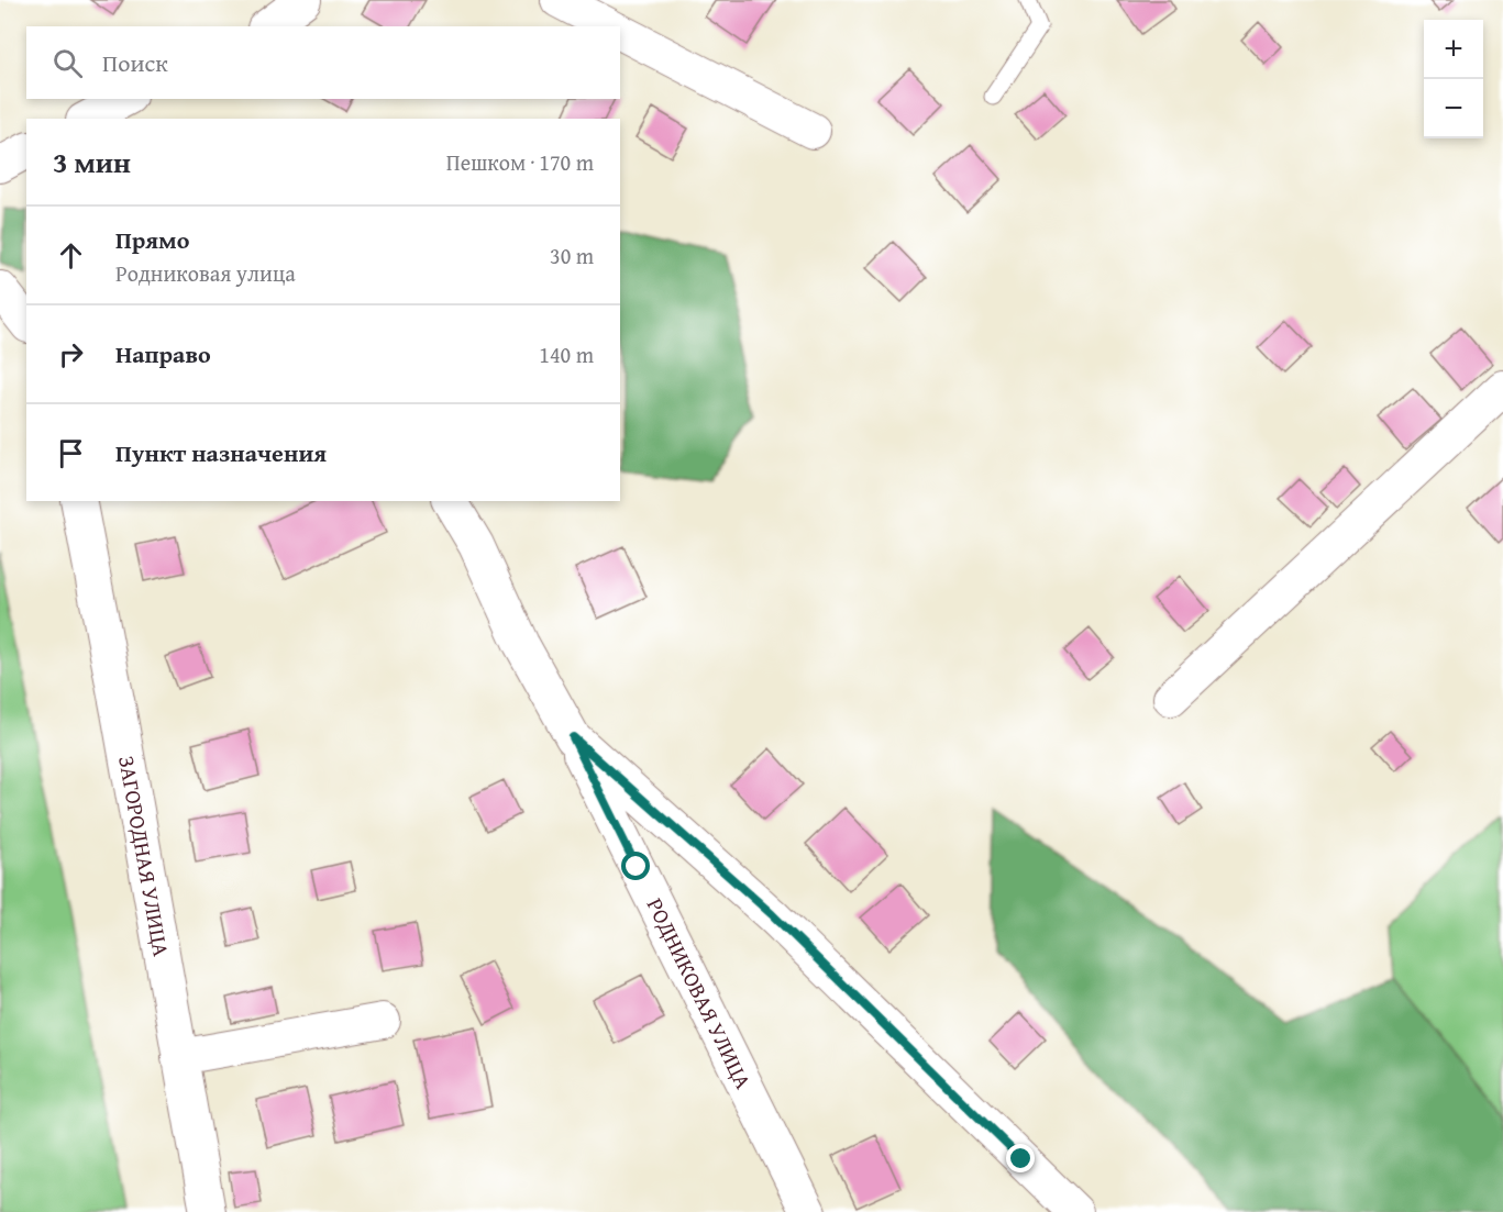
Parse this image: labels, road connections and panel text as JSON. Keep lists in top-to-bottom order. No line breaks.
{"streets":{"street":["ЗАГОРОДНАЯ УЛИЦА","РОДНИКОВАЯ УЛИЦА"]},"page":{"map_buttons":["+","−"],"search":"Поиск","heading":["3 мин","Пешком · 170 m"],"list":[["Прямо","Родниковая улица","30 m"],["Направо","140 m"],"Пункт назначения"]}}
